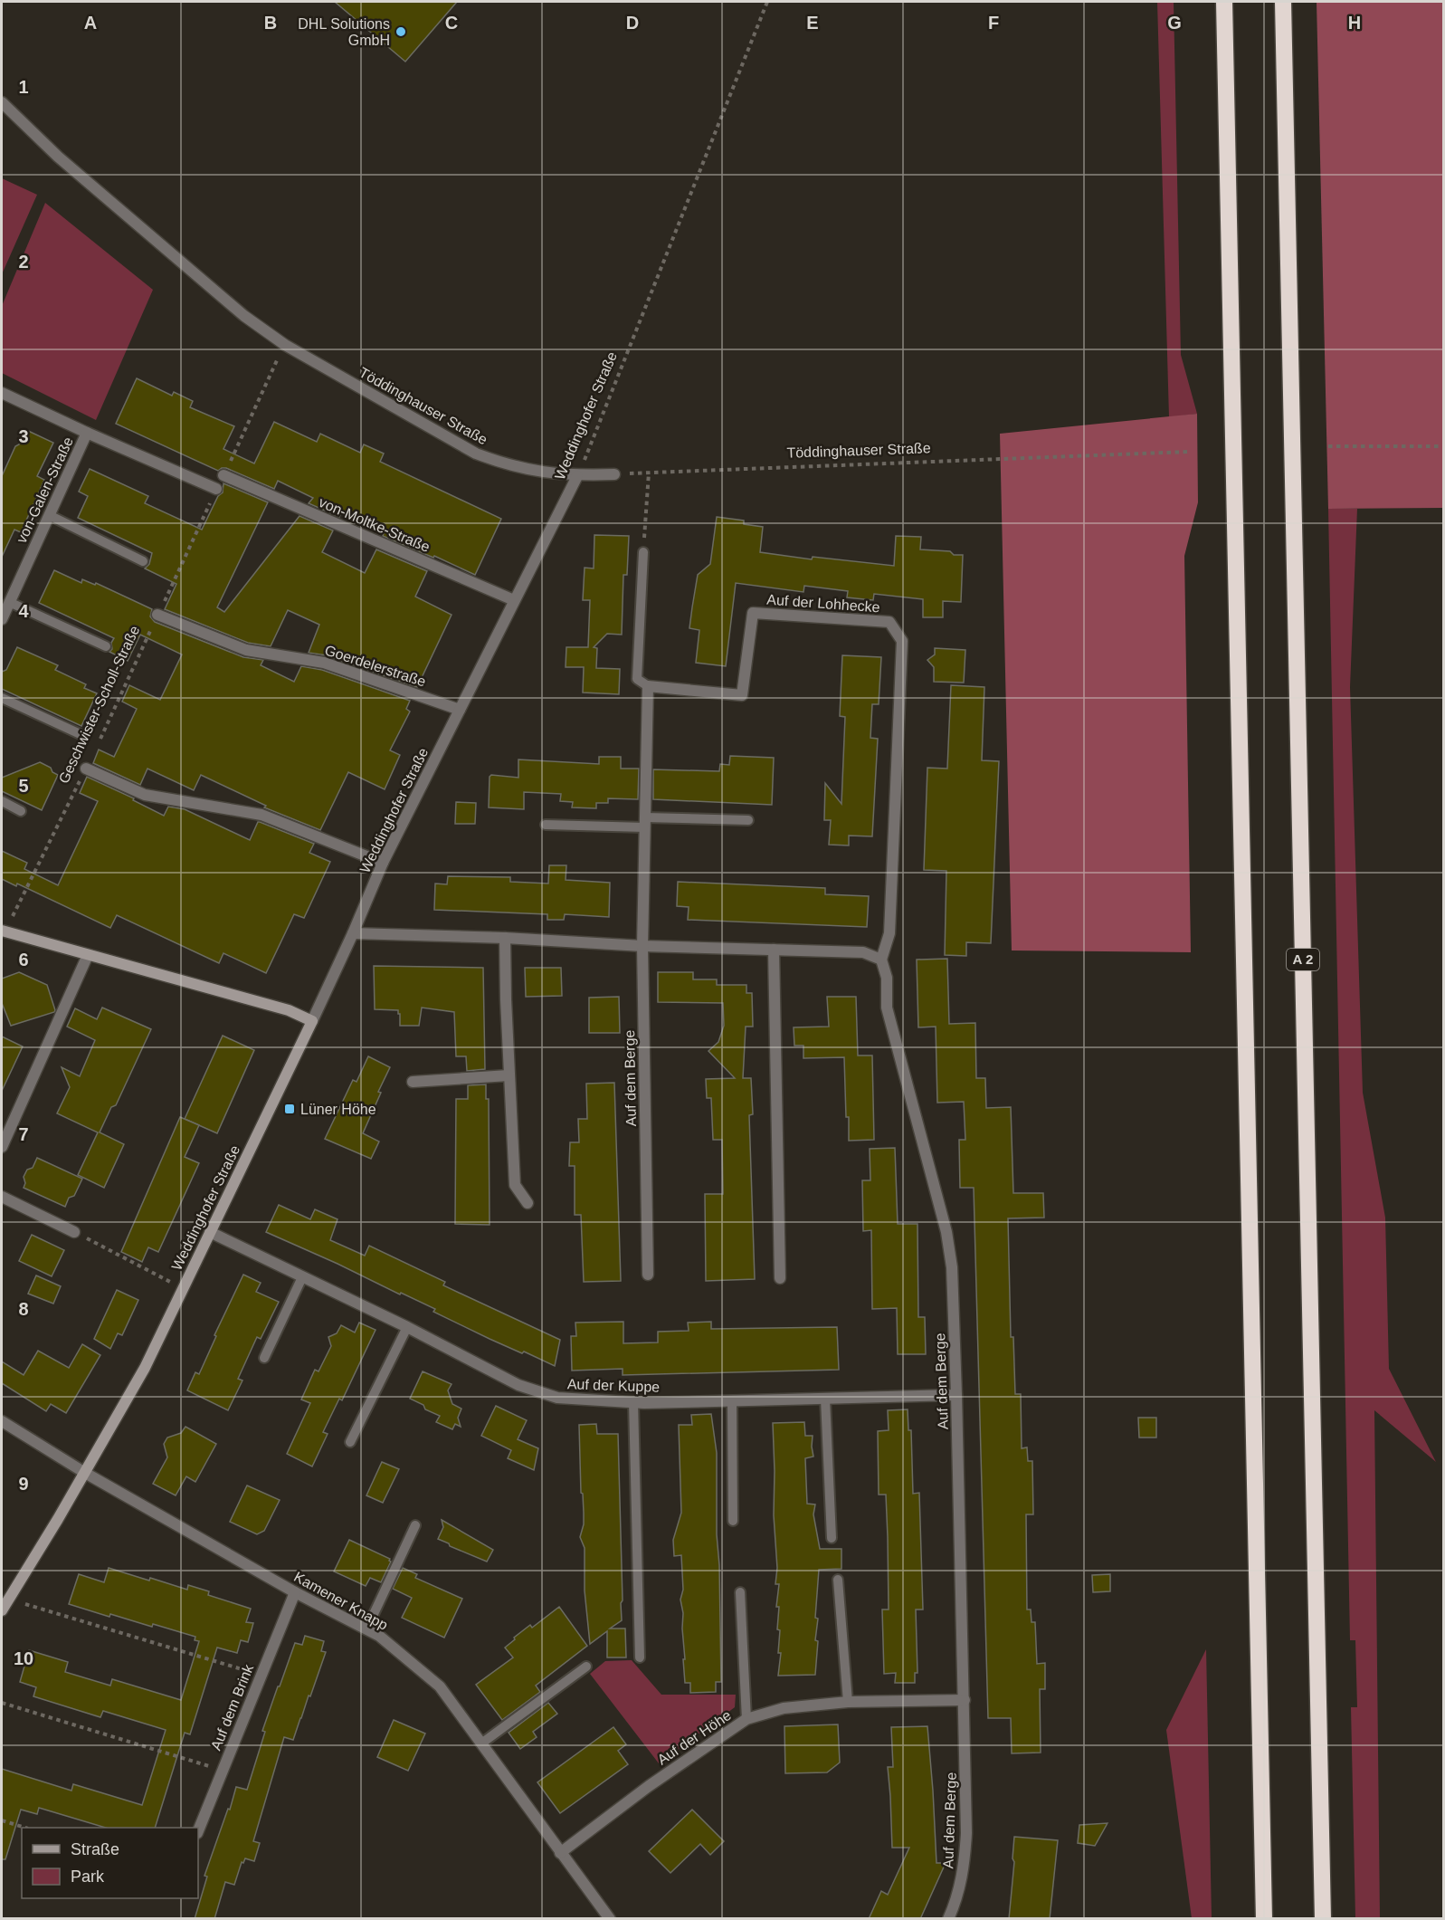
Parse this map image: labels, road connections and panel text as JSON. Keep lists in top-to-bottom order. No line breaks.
{"streets":{"highway":["A 2"],"street":["Töddinghauser Straße","Weddinghofer Straße","von-Galen-Straße","von-Moltke-Straße","Auf der Lohhecke","Goerdelerstraße","Auf dem Berge","Auf der Kuppe","Kamener Knapp","Auf dem Brink","Auf der Höhe"],"path":["Geschwister-Scholl-Straße"]},"crossings":[["Töddinghauser Straße","Weddinghofer Straße"],["Weddinghofer Straße","von-Moltke-Straße"],["Weddinghofer Straße","Goerdelerstraße"],["Weddinghofer Straße","Auf der Kuppe"],["Weddinghofer Straße","Kamener Knapp"],["Auf der Lohhecke","Auf dem Berge"],["Goerdelerstraße","Geschwister-Scholl-Straße"],["Auf dem Berge","Auf der Kuppe"],["Auf dem Berge","Auf der Höhe"],["Kamener Knapp","Auf dem Brink"],["Kamener Knapp","Auf der Höhe"]],"places":{"other":["DHL Solutions GmbH"],"transit":["Lüner Höhe"]},"legend":["Straße","Park"],"grid":{"columns":["A","B","C","D","E","F","G","H"],"rows":["1","2","3","4","5","6","7","8","9","10"]}}
